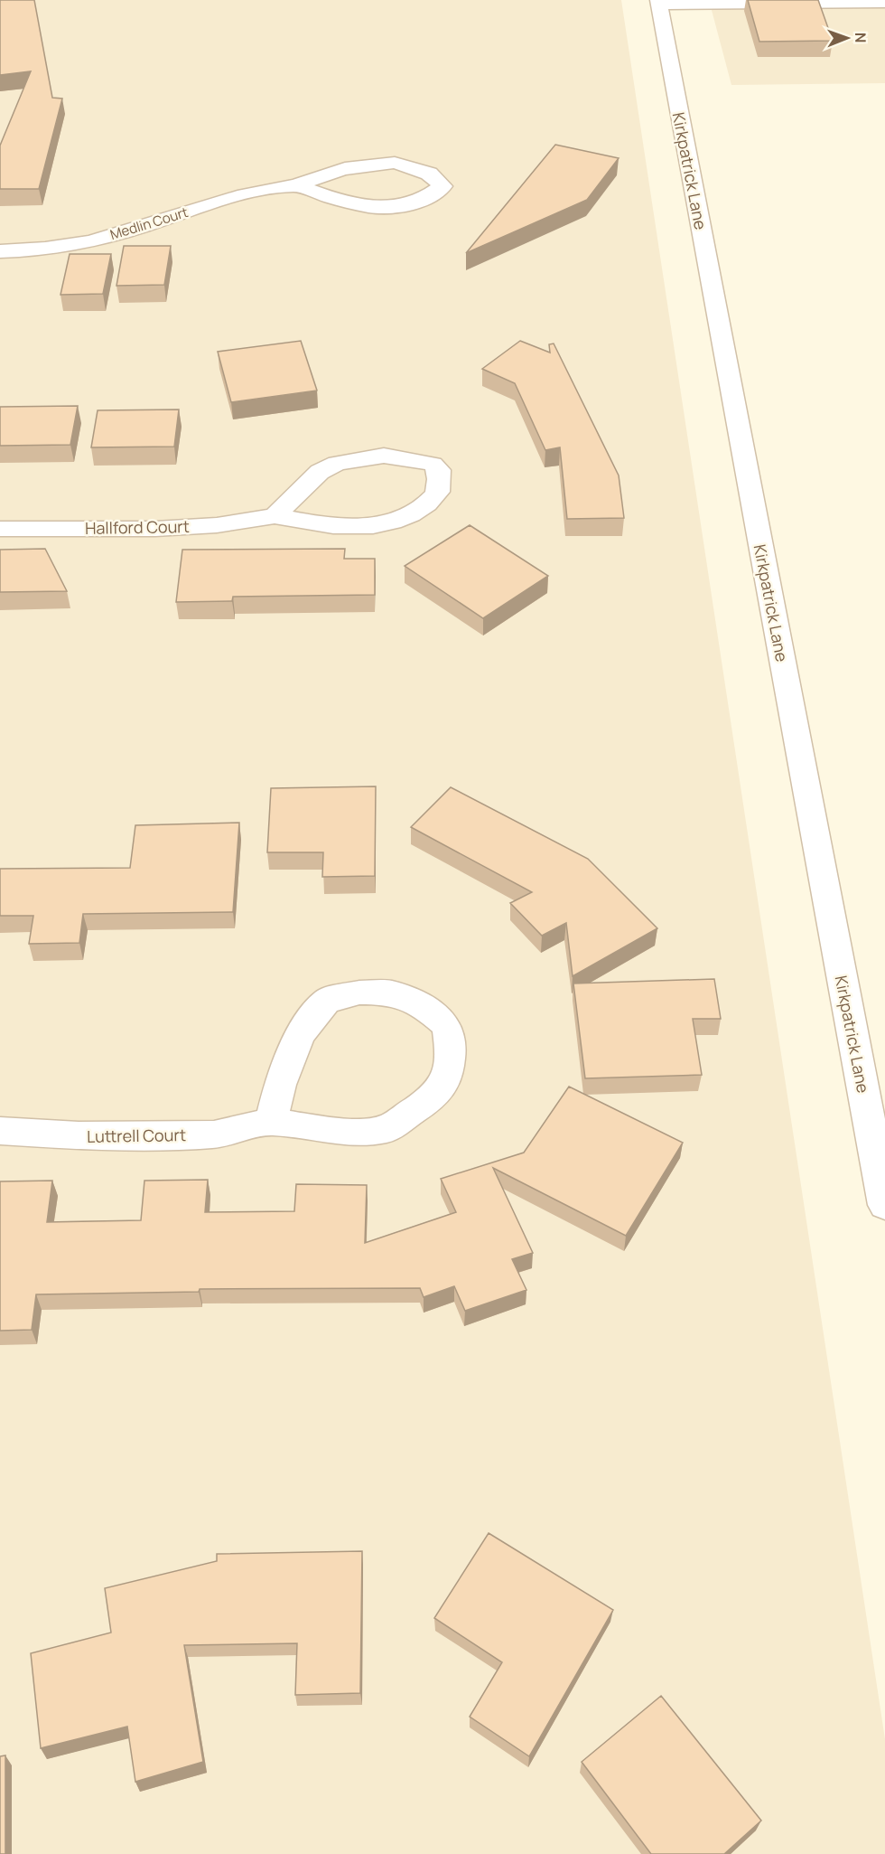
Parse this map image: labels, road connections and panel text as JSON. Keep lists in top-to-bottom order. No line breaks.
{"streets":{"street":["Kirkpatrick Lane","Medlin Court","Hallford Court","Luttrell Court"]},"north":"right"}
